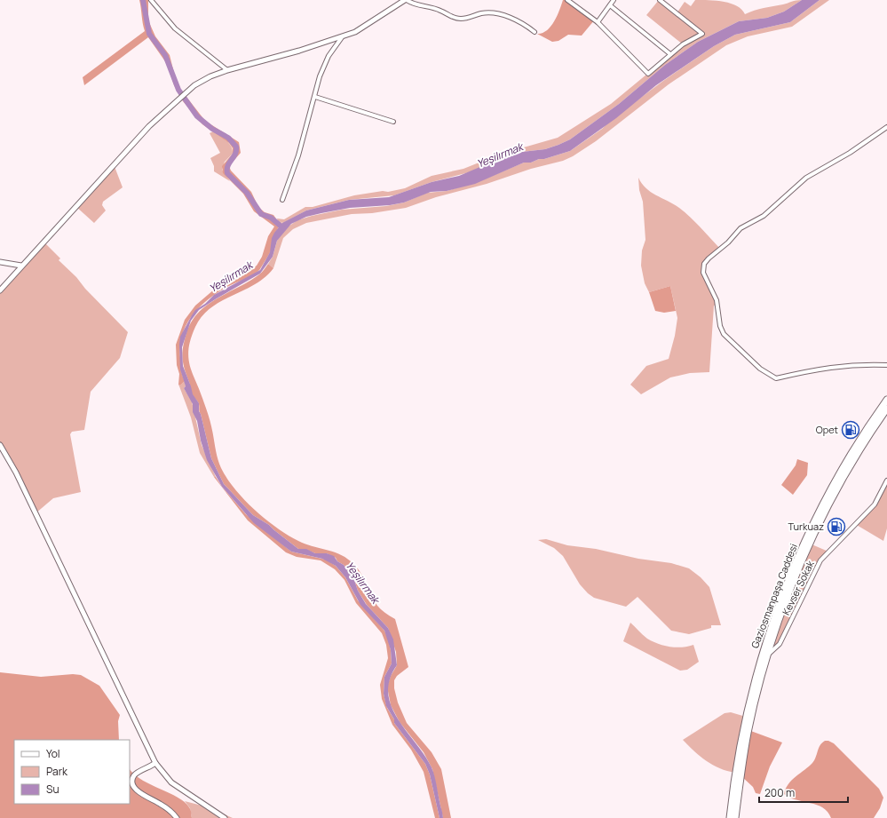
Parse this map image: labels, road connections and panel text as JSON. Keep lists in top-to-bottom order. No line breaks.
{"streets":{"highway":["Gaziosmanpaşa Caddesi"],"street":["Kevser Sokak"]},"crossings":[["Kevser Sokak","Gaziosmanpaşa Caddesi"]],"water":["Yeşilırmak"],"places":{"fuel station":["Opet","Turkuaz"]},"legend":["Yol","Park","Su"],"scale_bar":"200 m"}
